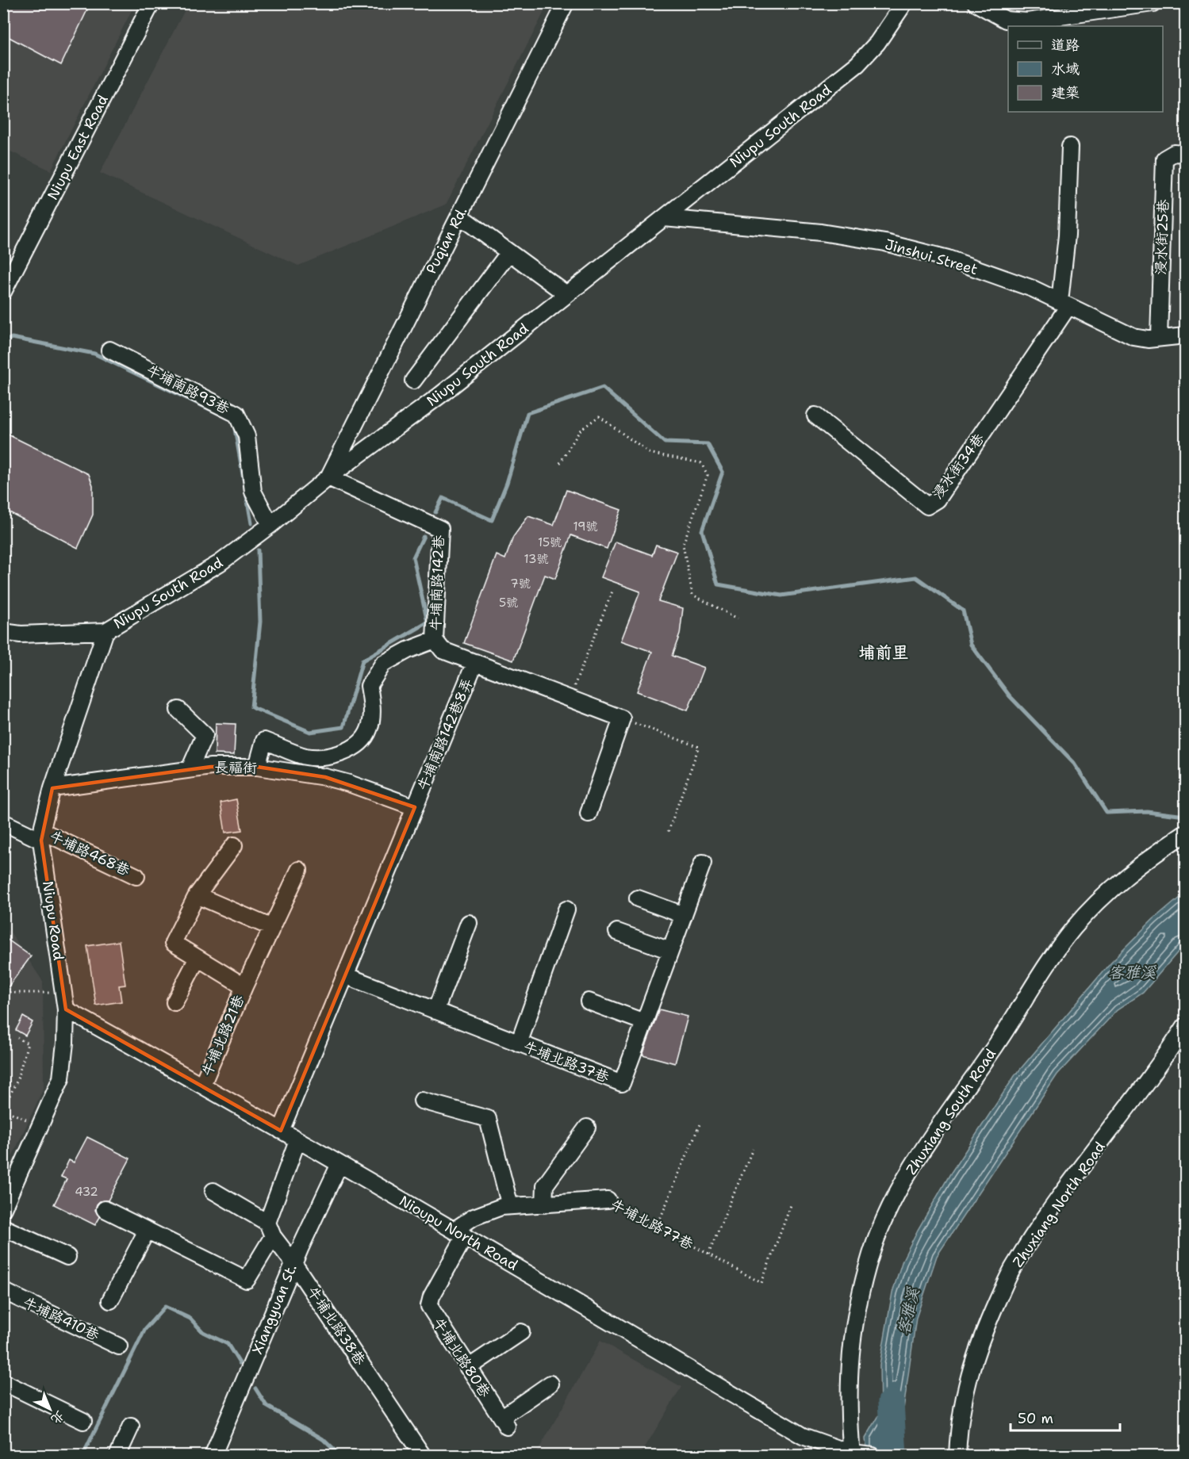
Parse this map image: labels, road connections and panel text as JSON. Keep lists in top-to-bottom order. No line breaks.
{"streets":{"street":["Niupu South Road","Niupu East Road","浸水街25巷","Puqian Rd.","Jinshui Street","牛埔南路93巷","浸水街34巷","牛埔南路142巷","牛埔南路142巷8弄","長福街","牛埔路468巷","Niupu Road","牛埔北路21巷","牛埔北路37巷","Zhuxiang South Road","Zhuxiang North Road","牛埔北路77巷","Nioupu North Road","Xiangyuan St.","牛埔路410巷","牛埔北路38巷","牛埔北路80巷"]},"crossings":[["Niupu South Road","Puqian Rd."],["Niupu South Road","Jinshui Street"],["Niupu South Road","牛埔南路93巷"],["Niupu South Road","牛埔南路142巷"],["Niupu South Road","Niupu Road"],["浸水街25巷","Jinshui Street"],["Puqian Rd.","牛埔南路142巷"],["Jinshui Street","浸水街34巷"],["牛埔南路142巷","牛埔南路142巷8弄"],["牛埔南路142巷8弄","長福街"],["長福街","Niupu Road"],["牛埔路468巷","Niupu Road"],["Niupu Road","Nioupu North Road"],["牛埔北路21巷","Nioupu North Road"],["Zhuxiang South Road","Nioupu North Road"],["牛埔北路77巷","Nioupu North Road"],["牛埔北路77巷","牛埔北路80巷"],["Nioupu North Road","Xiangyuan St."],["Nioupu North Road","牛埔北路80巷"],["Xiangyuan St.","牛埔北路38巷"]],"districts":["埔前里"],"water":["客雅溪"],"house_numbers":["19號","15號","13號","7號","5號","432"],"legend":["道路","水域","建築"],"scale_bar":"50 m","north":"bottom right"}
